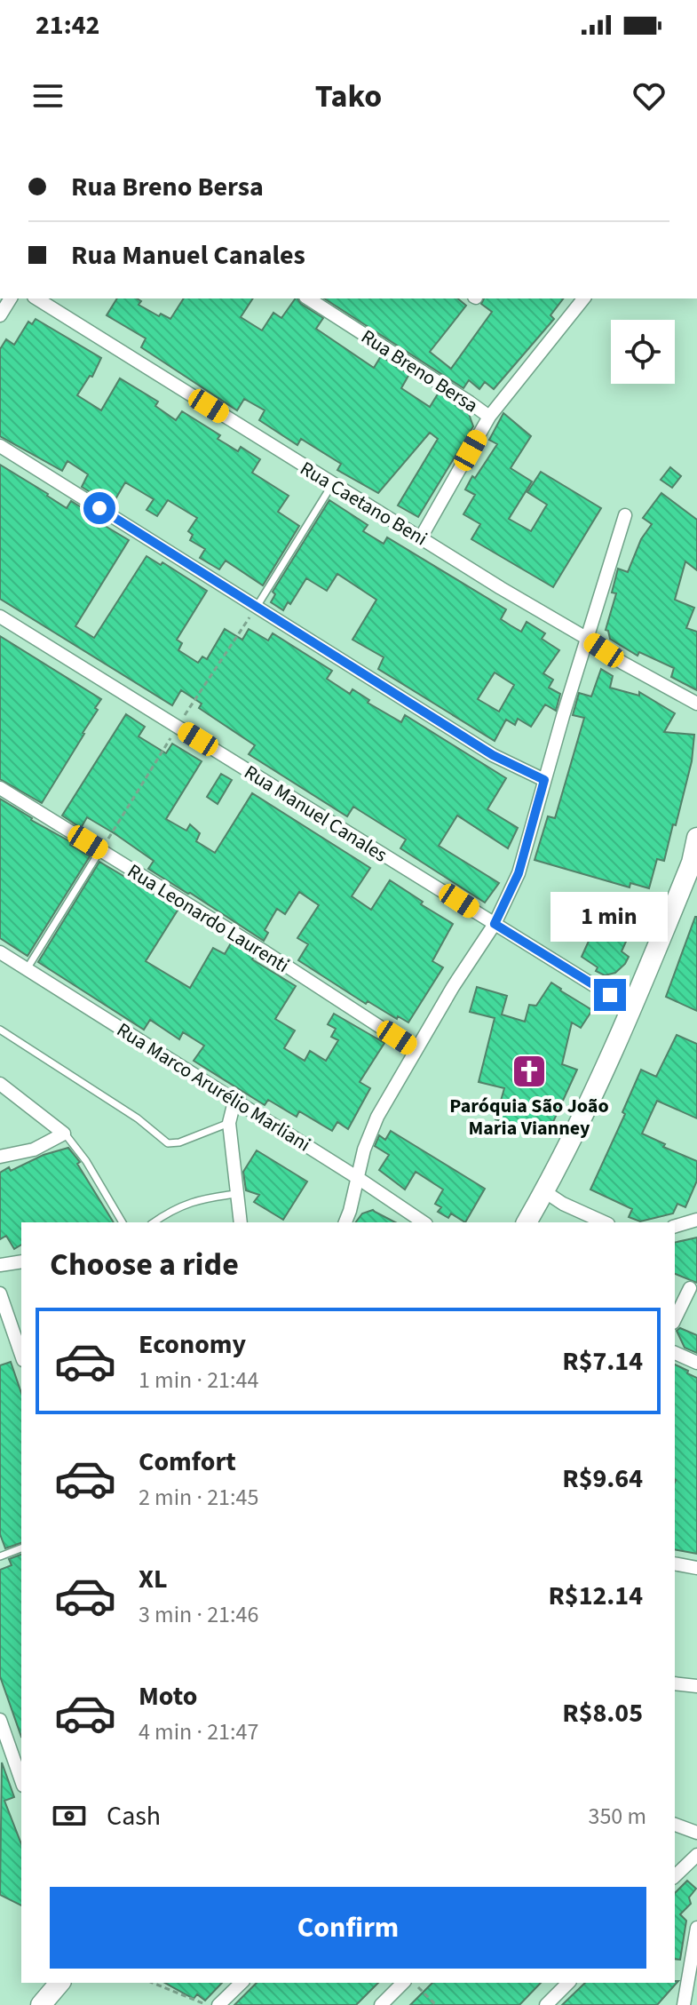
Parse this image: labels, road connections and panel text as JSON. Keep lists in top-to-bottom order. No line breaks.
{"streets":{"street":["Rua Breno Bersa","Rua Caetano Beni","Rua Manuel Canales","Rua Leonardo Laurenti","Rua Marco Arurélio Marliani"]},"crossings":[["Rua Breno Bersa","Rua Caetano Beni"]],"places":{"church":["Paróquia São João Maria Vianney"]},"page":{"status":"21:42","header":"Tako","banner":["Rua Breno Bersa","Rua Manuel Canales"],"bubble":"1 min","heading":"Choose a ride","list":[{"name":"Economy","note":"1 min · 21:44","value":"R$7.14"},{"name":"Comfort","note":"2 min · 21:45","value":"R$9.64"},{"name":"XL","note":"3 min · 21:46","value":"R$12.14"},{"name":"Moto","note":"4 min · 21:47","value":"R$8.05"}],"pay":["Cash","350 m"],"buttons":"Confirm"}}
